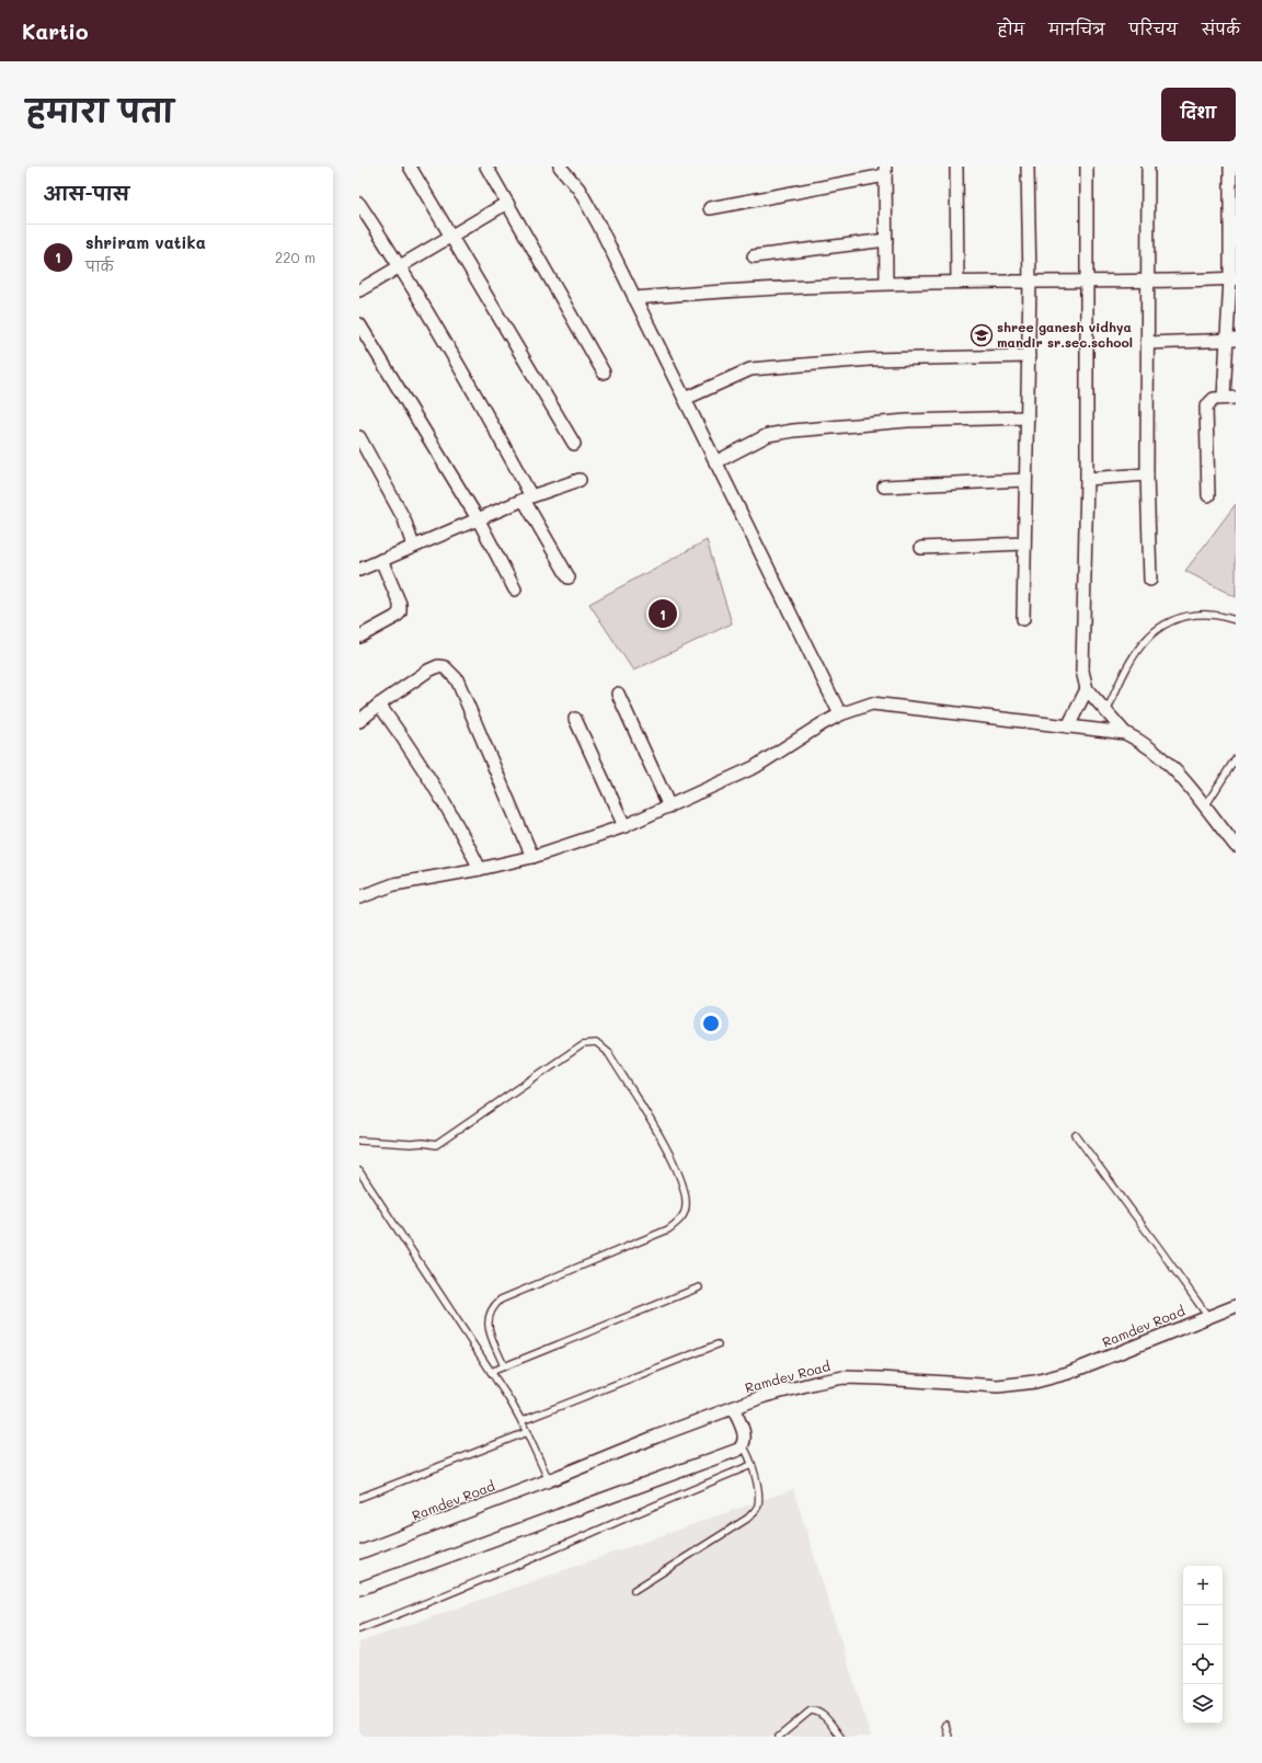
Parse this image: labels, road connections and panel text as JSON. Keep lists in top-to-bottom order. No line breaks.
{"streets":{"street":["Ramdev Road"]},"places":{"school or university":["shree ganesh vidhya mandir sr.sec.school"]},"page":{"header":"Kartio","nav":["होम","मानचित्र","परिचय","संपर्क"],"title":"हमारा पता","buttons":"दिशा","heading":"आस-पास","list":[{"mark":"1","name":"shriram vatika","note":"पार्क","value":"220 m"}],"pins":"1","map_buttons":["+","−"]}}
